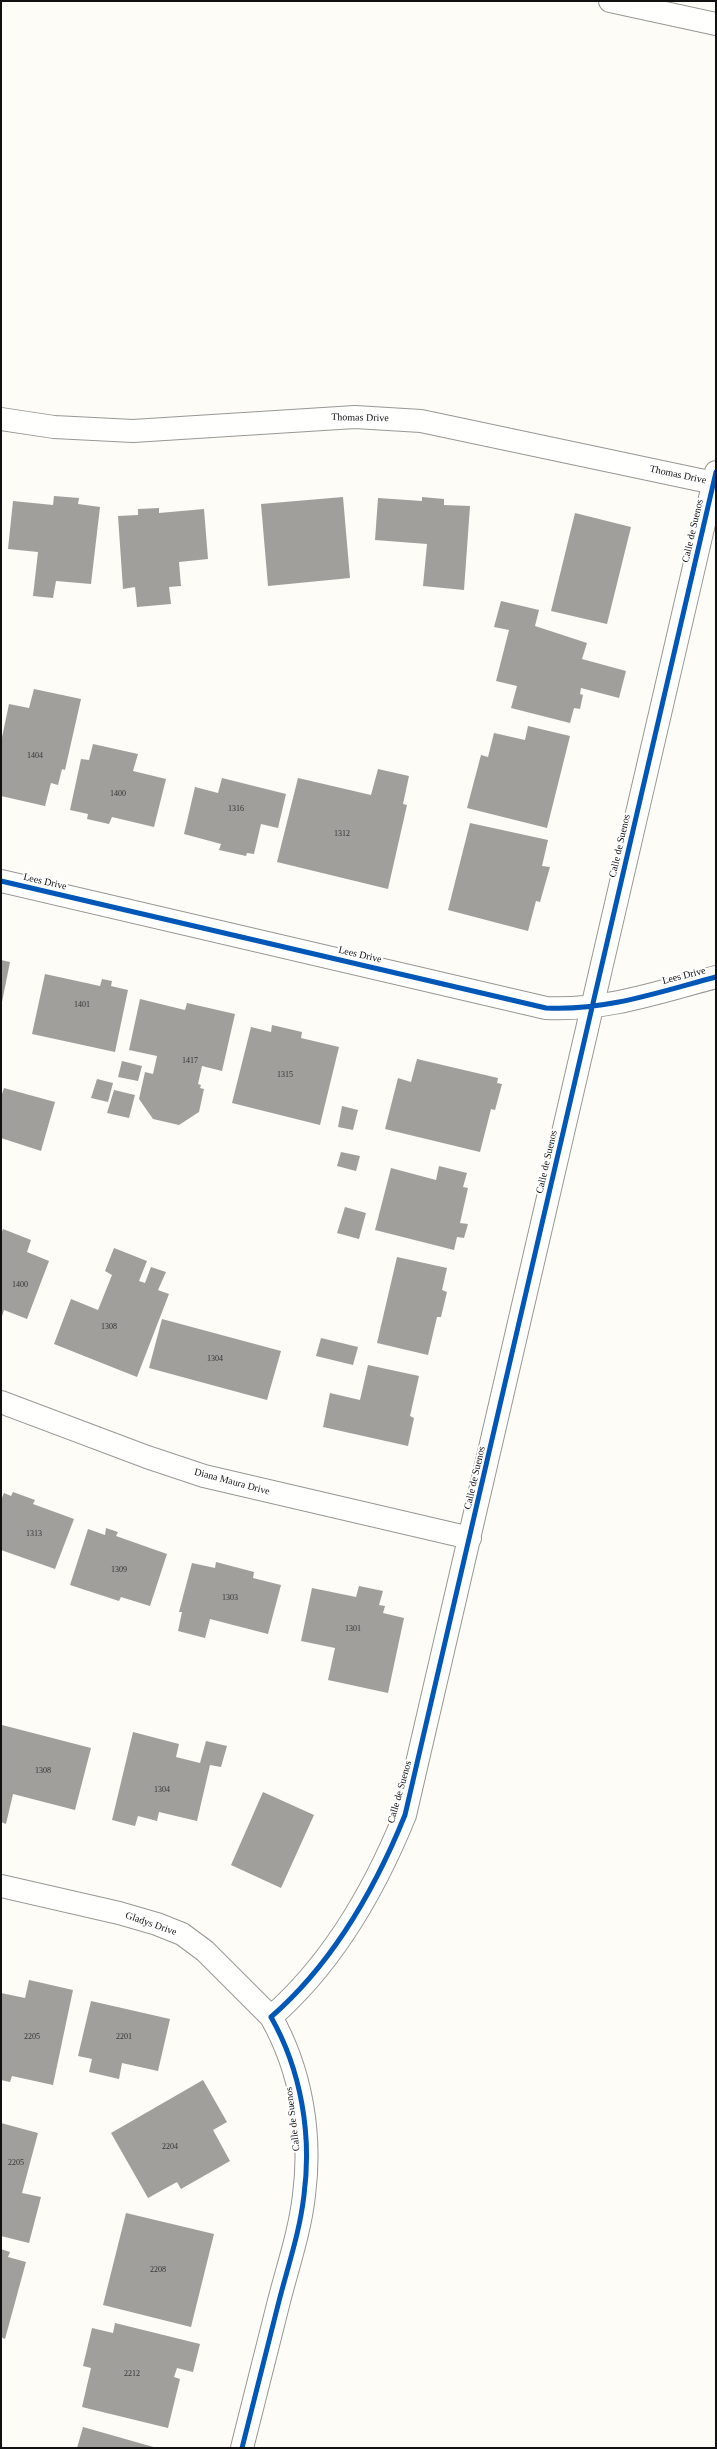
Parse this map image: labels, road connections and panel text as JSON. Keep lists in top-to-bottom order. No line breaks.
{"streets":{"street":["Thomas Drive","Calle de Suenos","Lees Drive","Diana Maura Drive","Gladys Drive"]},"crossings":[["Thomas Drive","Calle de Suenos"],["Calle de Suenos","Lees Drive"],["Calle de Suenos","Diana Maura Drive"],["Calle de Suenos","Gladys Drive"]],"house_numbers":["1404","1400","1316","1312","1401","1417","1315","1400","1308","1304","1313","1309","1303","1301","1308","1304","2205","2201","2204","2205","2208","2212"]}
